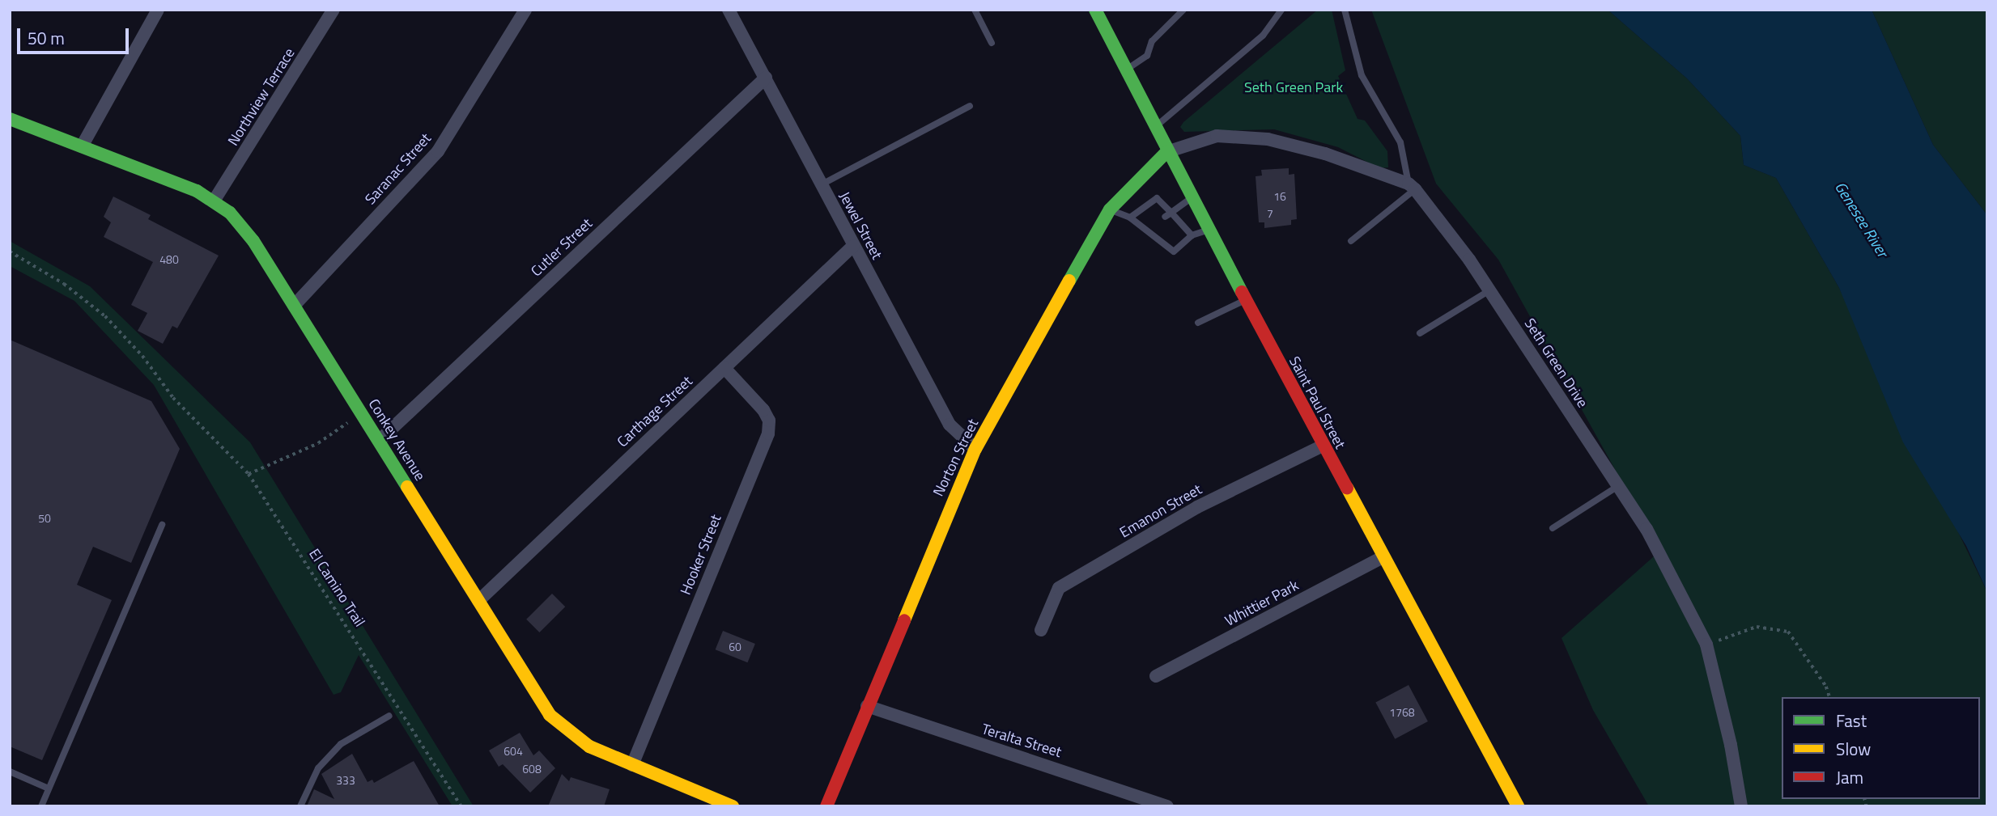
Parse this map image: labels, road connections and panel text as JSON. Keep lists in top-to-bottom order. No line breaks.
{"streets":{"main road":["Saint Paul Street","Conkey Avenue","Norton Street"],"street":["Northview Terrace","Saranac Street","Jewel Street","Cutler Street","Seth Green Drive","Carthage Street","Emanon Street","Hooker Street","Whittier Park","Teralta Street"],"path":["El Camino Trail"]},"crossings":[["Northview Terrace","Conkey Avenue"],["Saranac Street","Conkey Avenue"],["Jewel Street","Cutler Street"],["Jewel Street","Carthage Street"],["Jewel Street","Norton Street"],["Cutler Street","Conkey Avenue"],["Saint Paul Street","Norton Street"],["Saint Paul Street","Emanon Street"],["Saint Paul Street","Whittier Park"],["Carthage Street","Conkey Avenue"],["Carthage Street","Hooker Street"],["Conkey Avenue","Hooker Street"],["Norton Street","Teralta Street"]],"water":["Genesee River"],"parks":["Seth Green Park"],"house_numbers":["16","7","480","50","60","1768","604","608","333"],"legend":["Fast","Slow","Jam"],"scale_bar":"50 m"}
